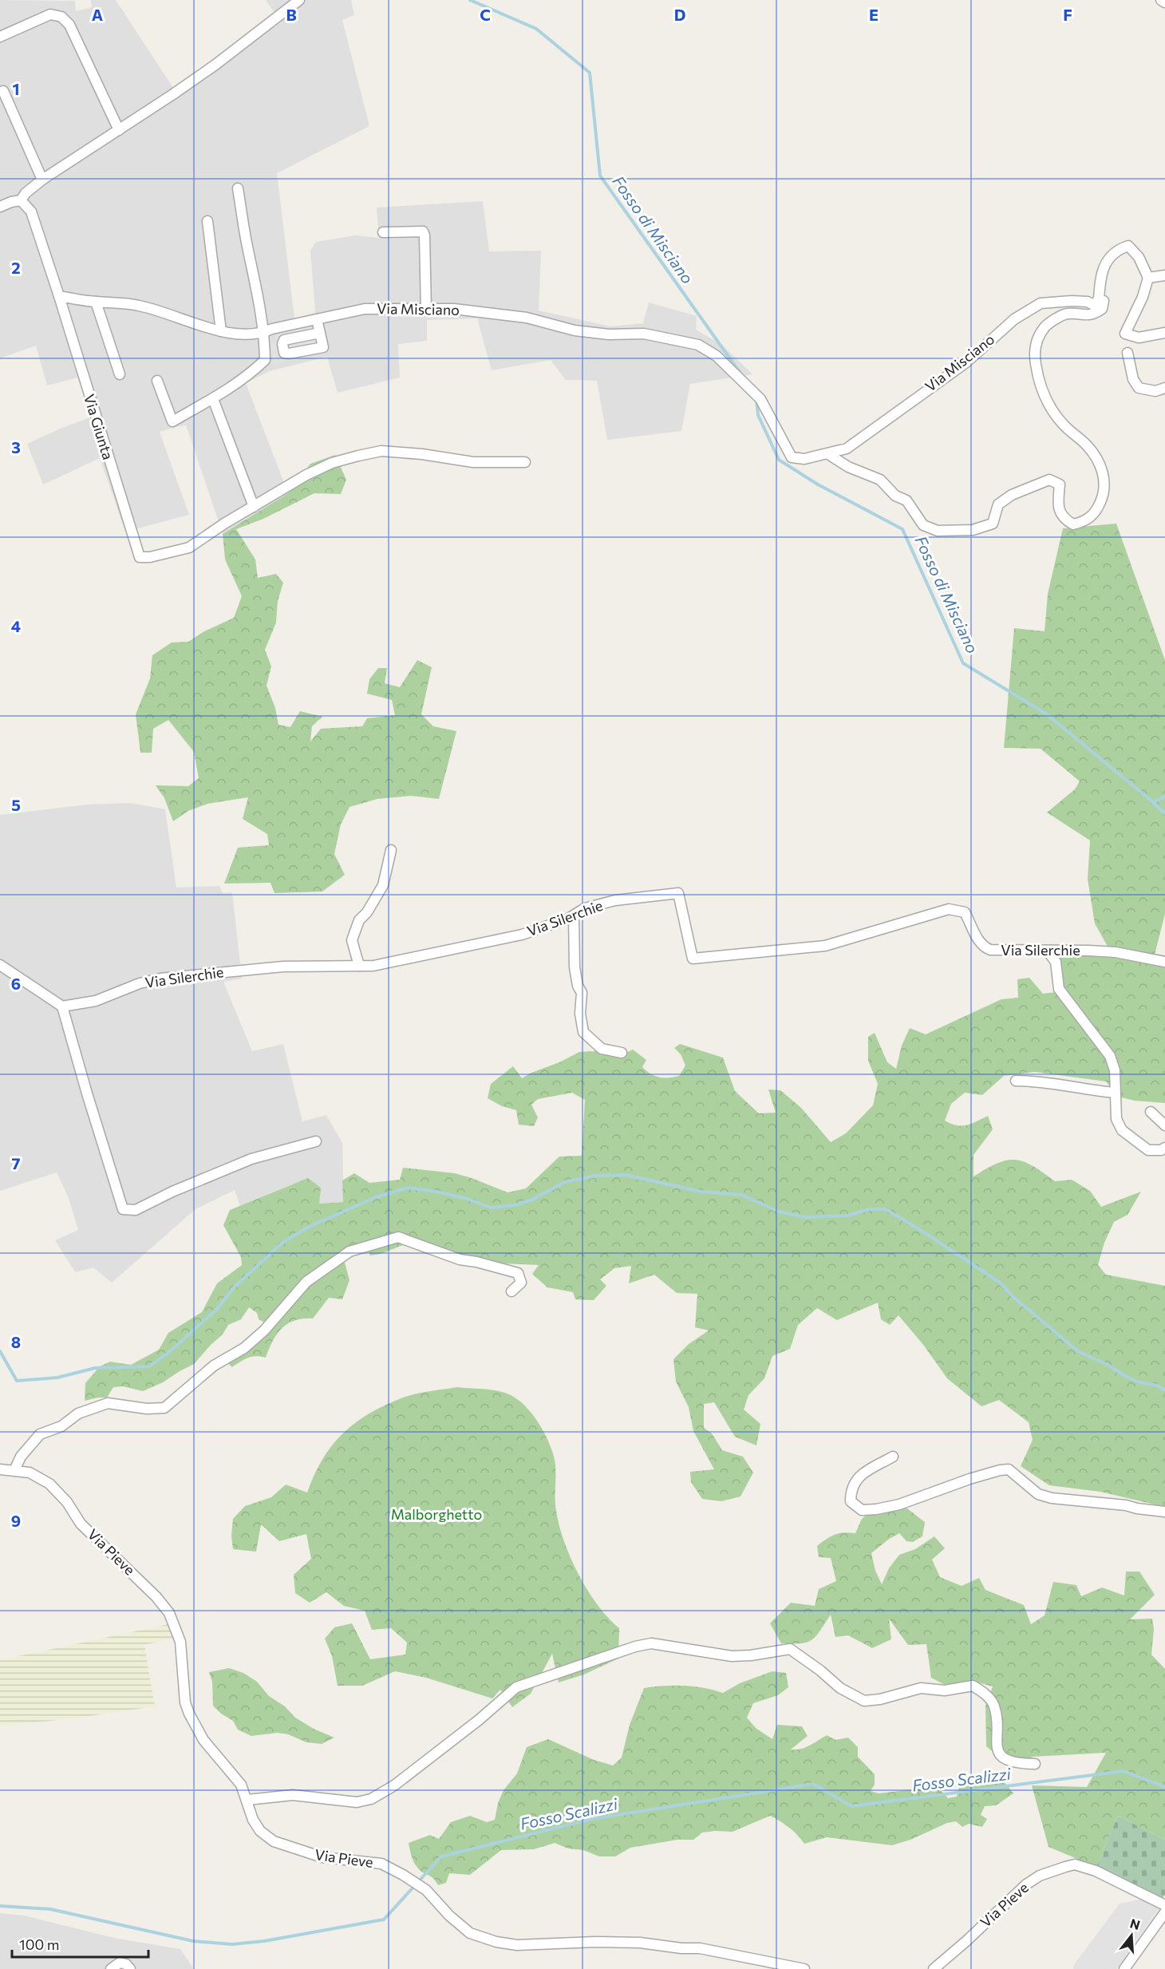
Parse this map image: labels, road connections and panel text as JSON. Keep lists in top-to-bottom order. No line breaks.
{"streets":{"street":["Via Misciano","Via Giunta","Via Silerchie","Via Pieve"]},"crossings":[["Via Misciano","Via Giunta"]],"water":["Fosso di Misciano","Fosso Scalizzi"],"parks":["Malborghetto"],"scale_bar":"100 m","north":"top","grid":{"columns":["A","B","C","D","E","F"],"rows":["1","2","3","4","5","6","7","8","9"]}}
